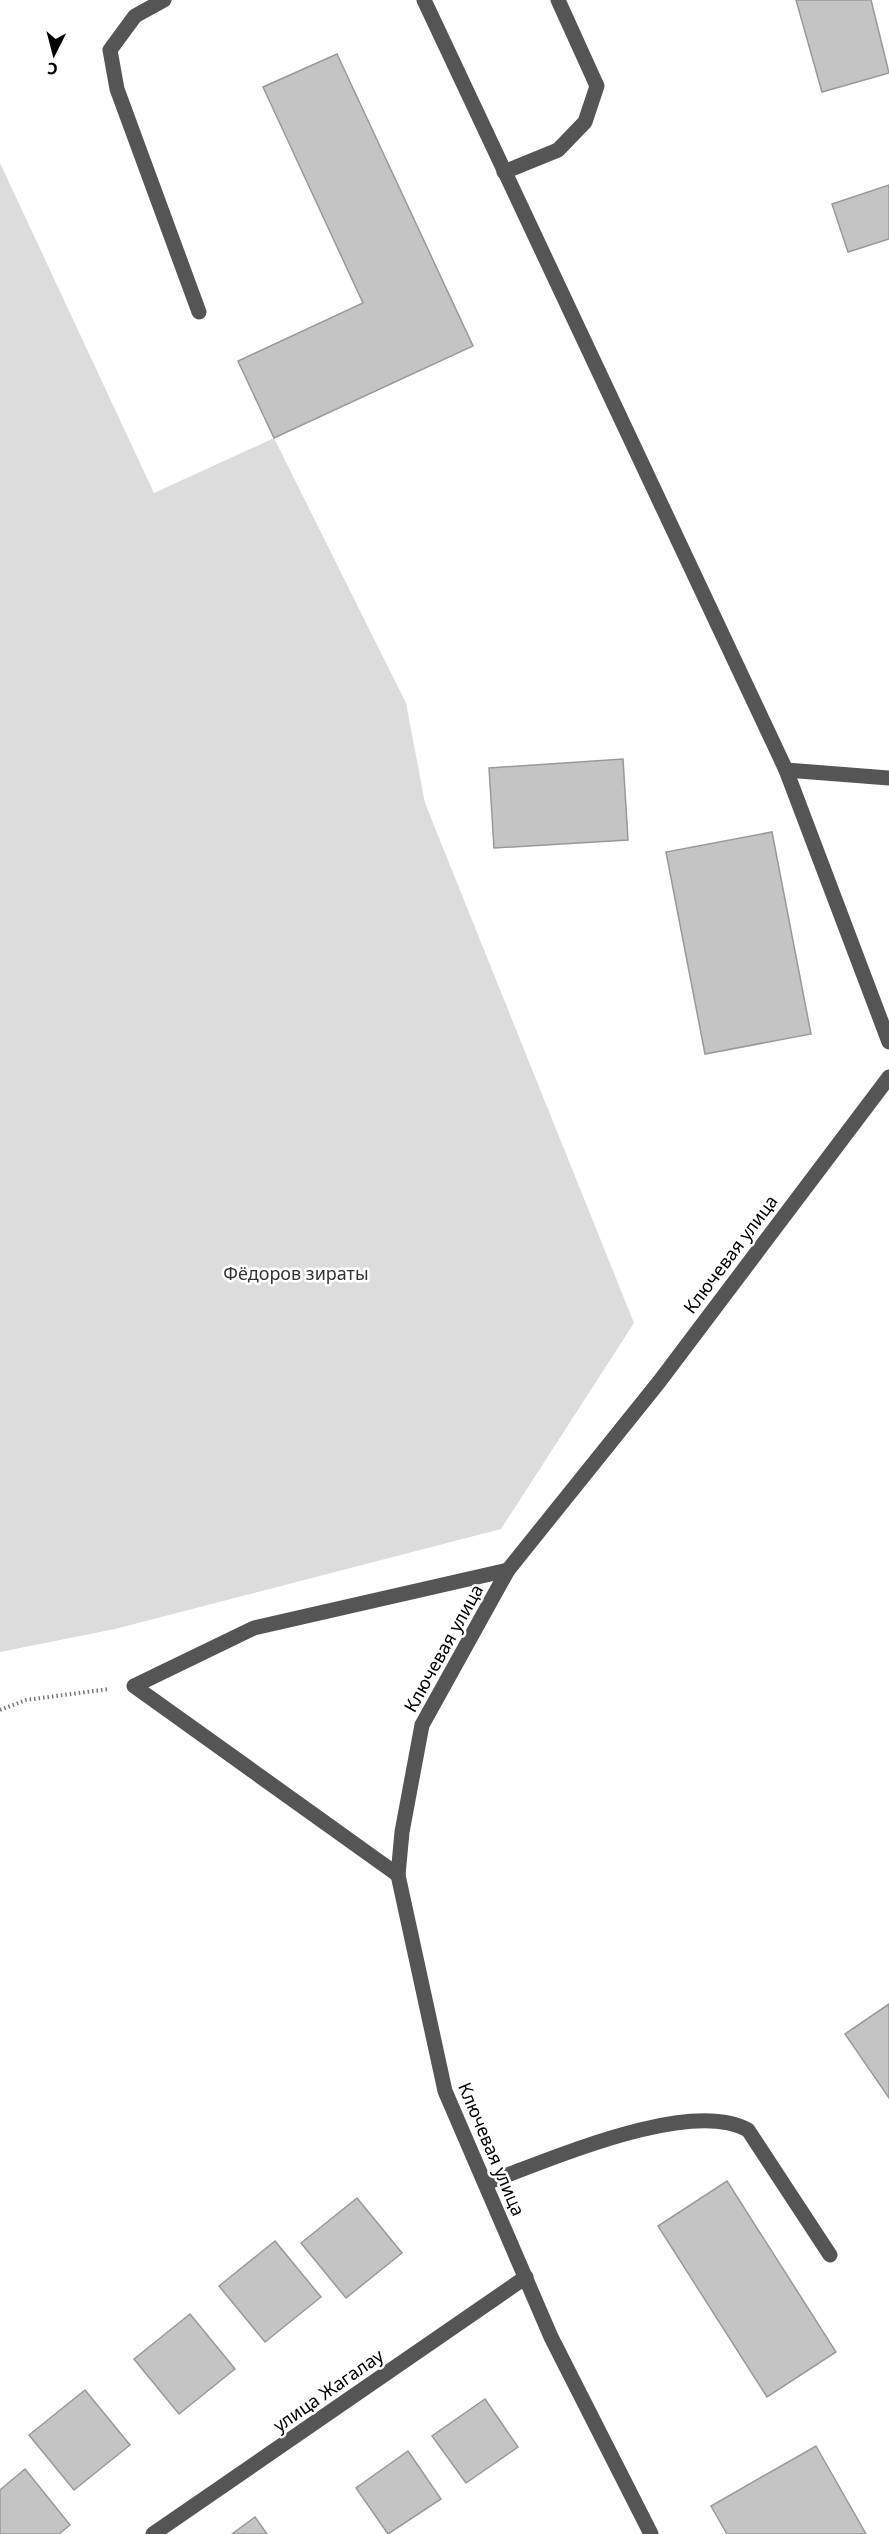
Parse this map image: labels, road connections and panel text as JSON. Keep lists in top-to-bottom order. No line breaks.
{"streets":{"street":["Ключевая улица","улица Жагалау"]},"crossings":[["Ключевая улица","улица Жагалау"]],"parks":["Фёдоров зираты"],"north":"bottom"}
